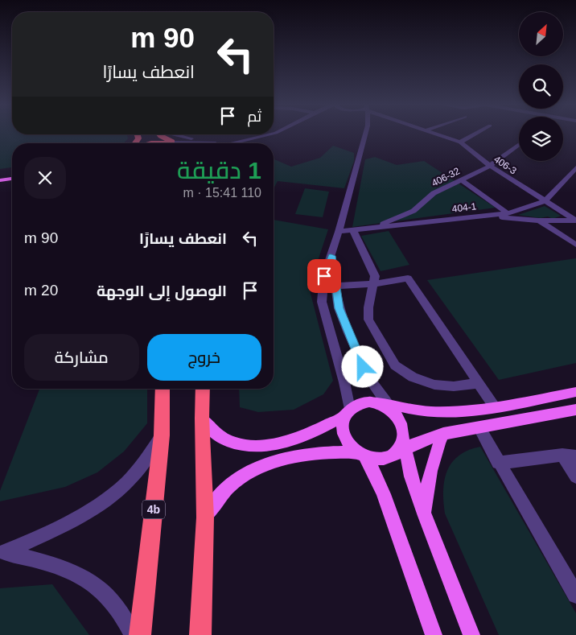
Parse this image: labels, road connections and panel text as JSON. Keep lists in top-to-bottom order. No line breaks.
{"streets":{"highway":["4b"],"street":["406-3","406-32","404-1"]},"crossings":[["406-3","406-32"],["406-3","404-1"],["406-32","404-1"]],"north":"top right","page":{"turn":["90 m","انعطف يسارًا"],"then":"ثم","heading":["1 دقيقة","110 m · 15:41"],"list":[{"name":"انعطف يسارًا","value":"90 m"},{"name":"الوصول إلى الوجهة","value":"20 m"}],"buttons":["خروج","مشاركة"]}}
